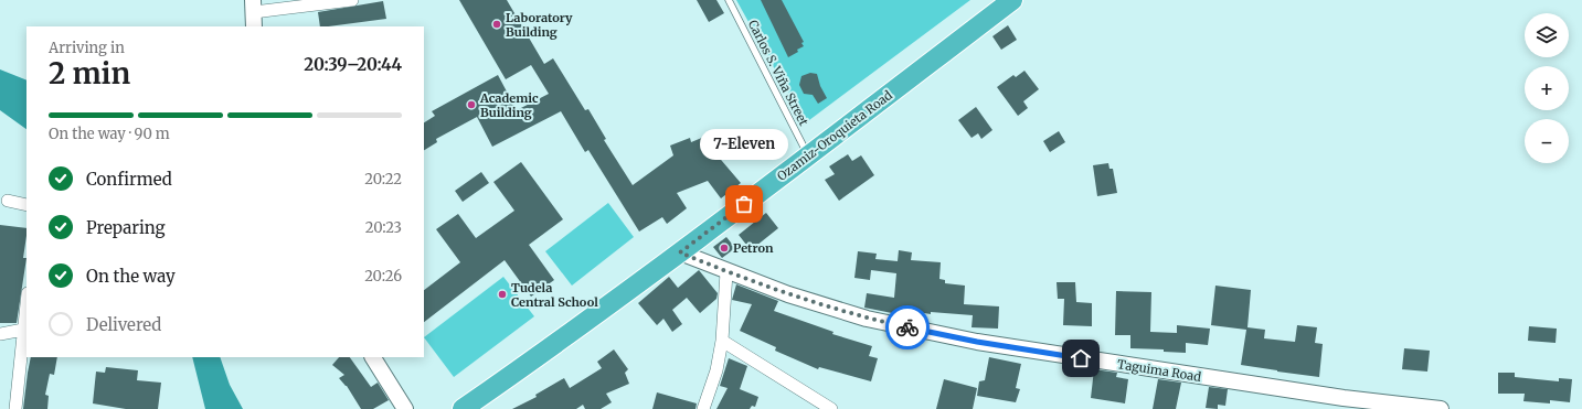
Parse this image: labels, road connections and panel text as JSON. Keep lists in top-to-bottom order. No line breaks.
{"streets":{"highway":["Ozamiz-Oroquieta Road"],"street":["Taguima Road"],"lane":["Carlos S. Viña Street"]},"crossings":[["Carlos S. Viña Street","Ozamiz-Oroquieta Road"],["Ozamiz-Oroquieta Road","Taguima Road"]],"places":["Laboratory Building","Academic Building","7-Eleven","Petron","Tudela Central School"],"page":{"map_buttons":["+","−"],"heading":["2 min","Arriving in","20:39–20:44"],"bar":"On the way · 90 m","bubble":"7-Eleven","list":[["Confirmed","20:22"],["Preparing","20:23"],["On the way","20:26"],"Delivered"]}}
